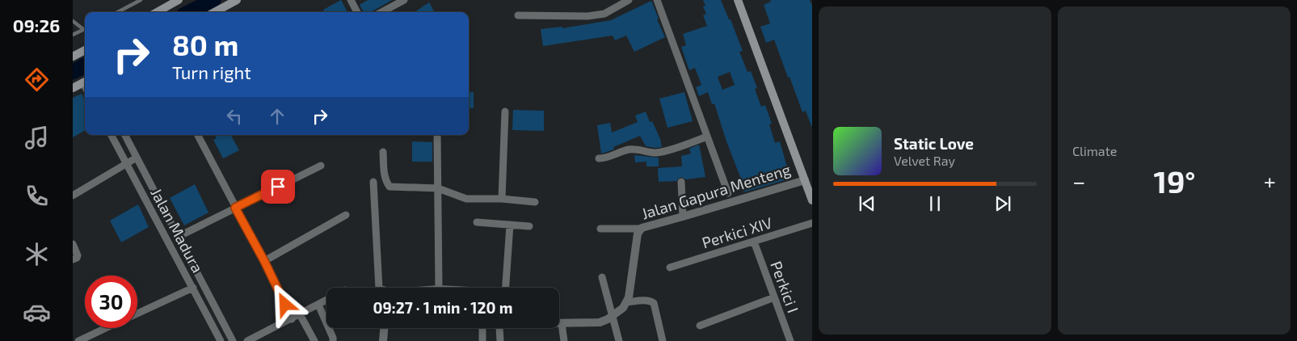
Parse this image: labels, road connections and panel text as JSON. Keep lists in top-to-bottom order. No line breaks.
{"streets":{"street":["Jalan Gapura Menteng","Jalan Madura","Perkici XIV","Perkici I"]},"crossings":[["Perkici XIV","Perkici I"]],"page":{"tabs":"09:26","tile":"Climate","turn":["80 m","Turn right"],"song":["Static Love","Velvet Ray"],"heat":["−","19°","+"],"limit":"30","trip":"09:27 · 1 min · 120 m"}}
